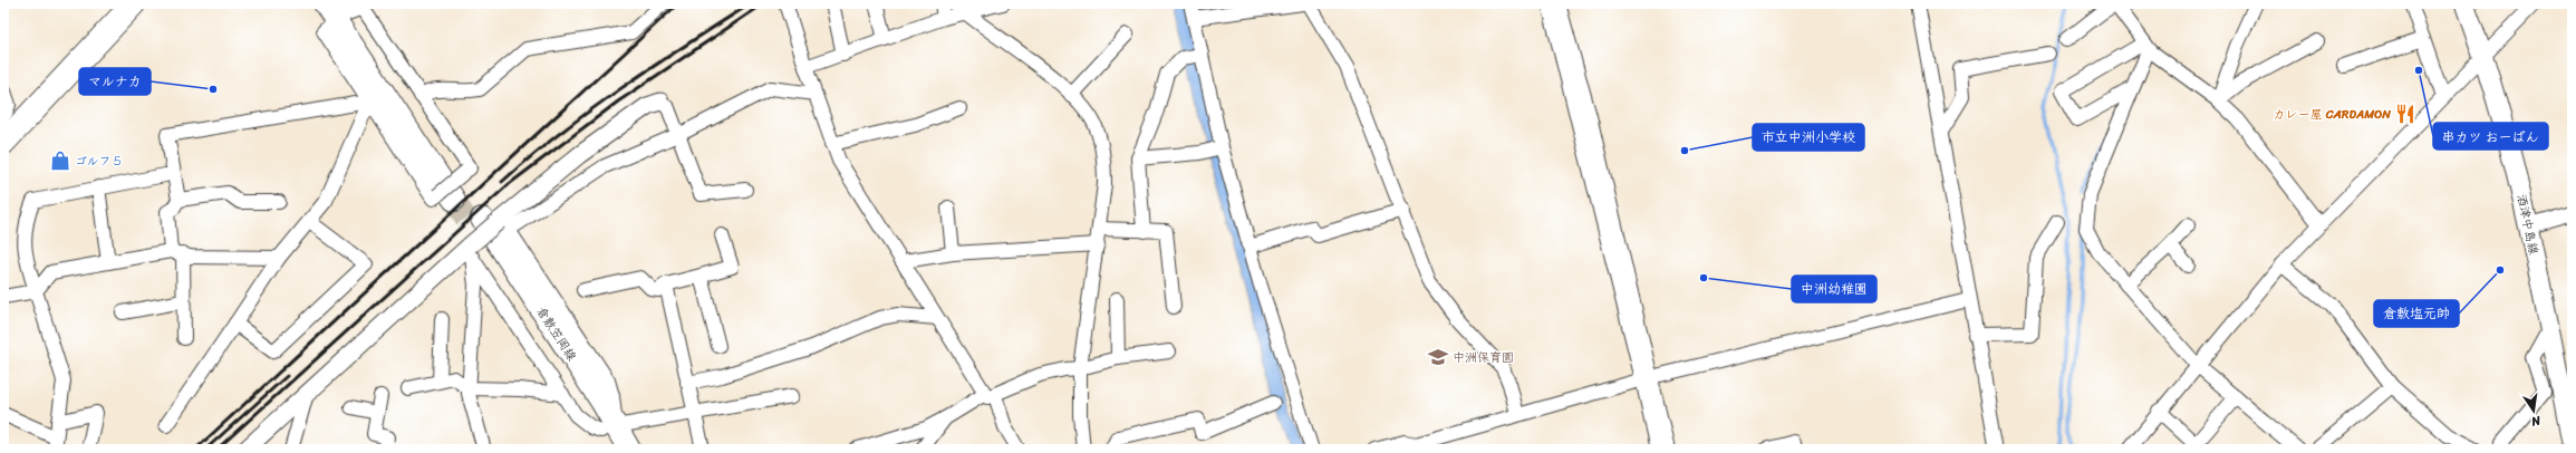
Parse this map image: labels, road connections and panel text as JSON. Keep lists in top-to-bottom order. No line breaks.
{"streets":{"main road":["酒津中島線","倉敷笠岡線"]},"places":{"other":["串カツ おーばん","マルナカ","市立中洲小学校","倉敷塩元帥","中洲幼稚園"],"restaurant":["カレー屋 CARDAMON"],"shop":["ゴルフ５"],"school or university":["中洲保育園"]},"north":"bottom"}
